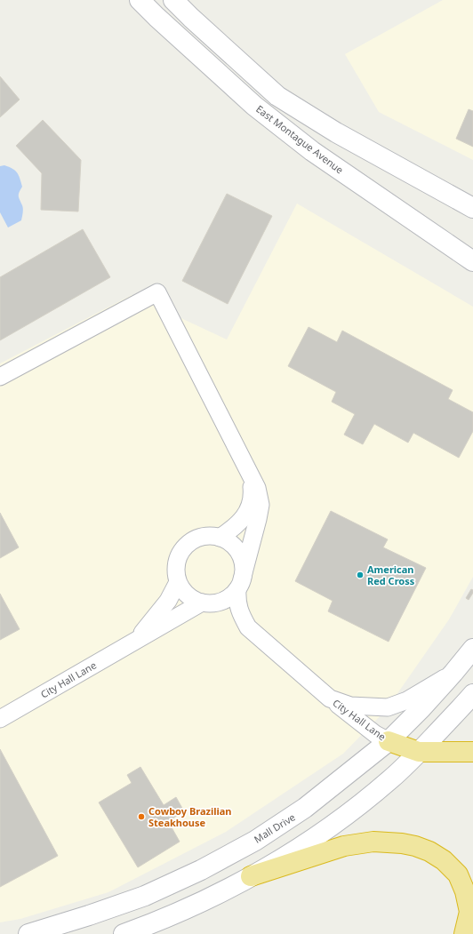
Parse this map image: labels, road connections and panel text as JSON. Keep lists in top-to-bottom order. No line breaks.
{"streets":{"street":["East Montague Avenue","City Hall Lane","Mall Drive"]},"crossings":[["City Hall Lane","Mall Drive"]],"places":["American Red Cross","Cowboy Brazilian Steakhouse"]}
